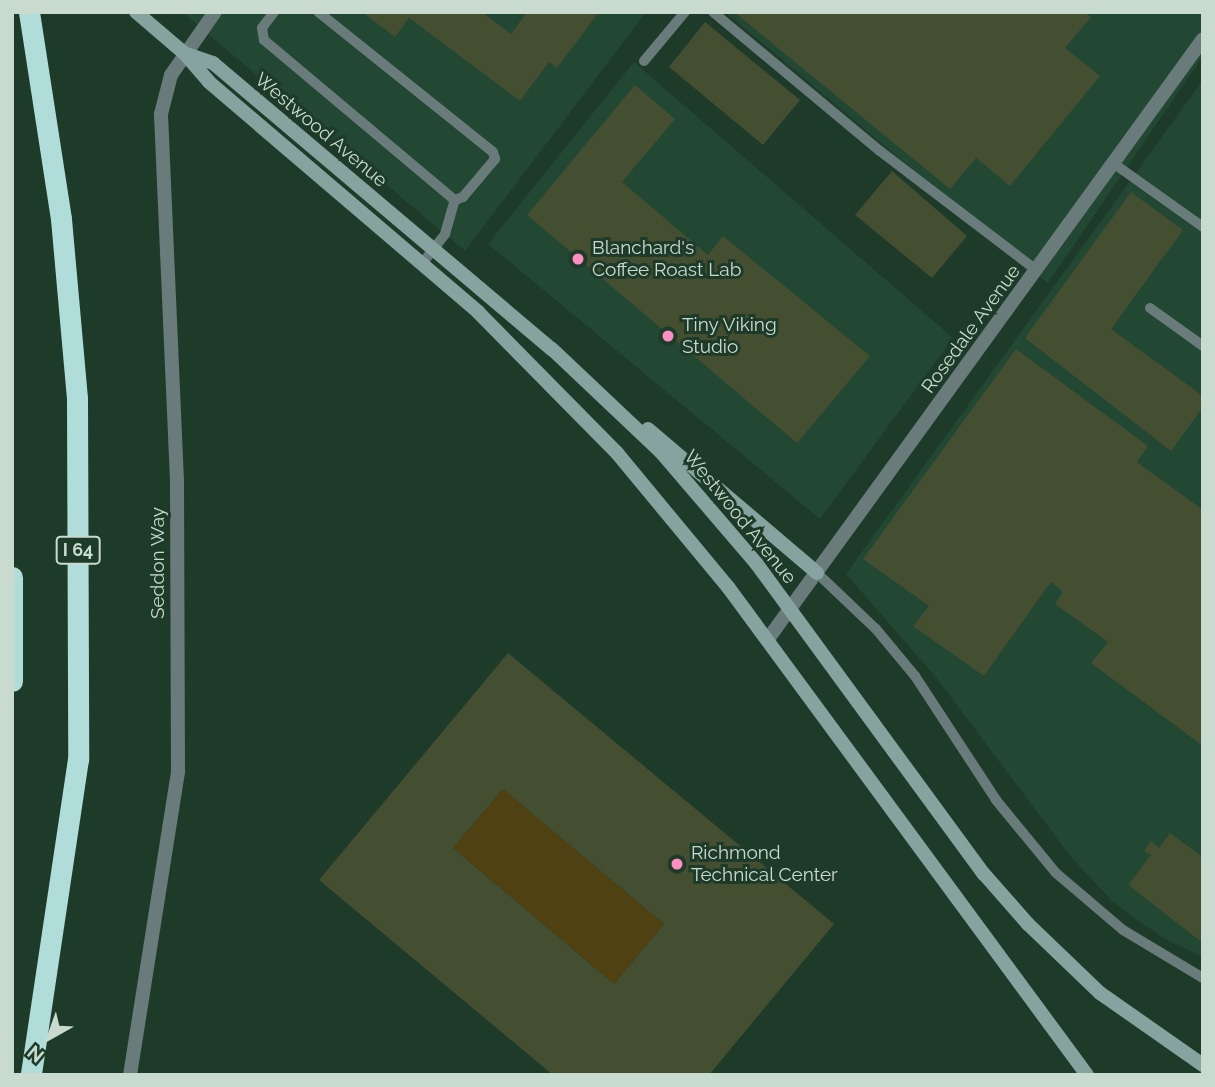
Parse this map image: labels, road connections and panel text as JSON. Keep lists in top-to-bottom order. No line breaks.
{"streets":{"highway":["I 64"],"main road":["Westwood Avenue"],"street":["Rosedale Avenue","Seddon Way"]},"crossings":[["Westwood Avenue","Rosedale Avenue"],["Westwood Avenue","Seddon Way"]],"places":["Blanchard's Coffee Roast Lab","Tiny Viking Studio","Richmond Technical Center"],"north":"bottom left"}
